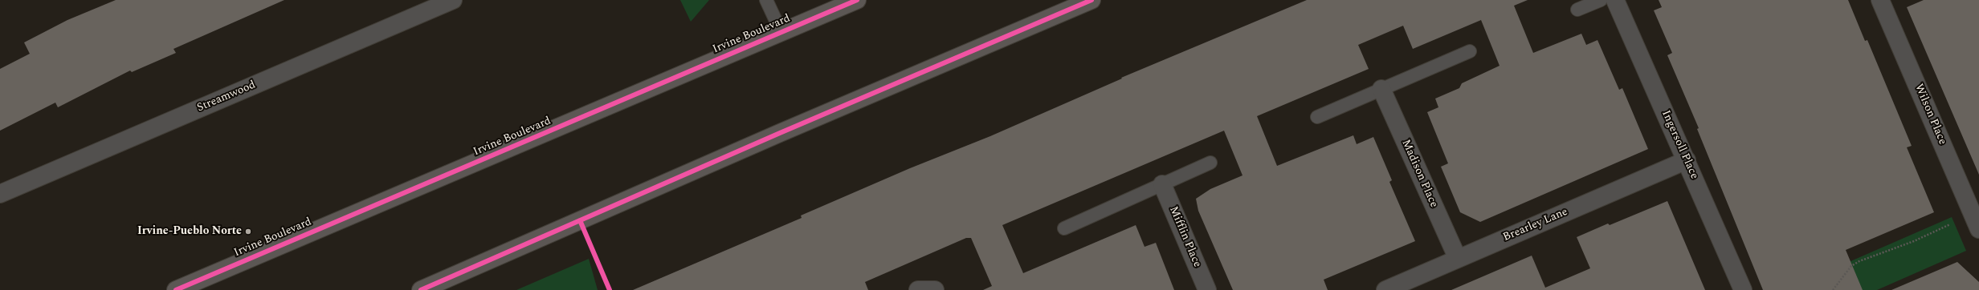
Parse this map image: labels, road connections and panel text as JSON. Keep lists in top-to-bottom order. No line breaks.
{"streets":{"main road":["Irvine Boulevard"],"street":["Streamwood","Wilson Place","Ingersoll Place","Madison Place","Brearley Lane","Mifflin Place"]},"crossings":[["Ingersoll Place","Brearley Lane"],["Madison Place","Brearley Lane"]],"places":["Irvine-Pueblo Norte"]}
